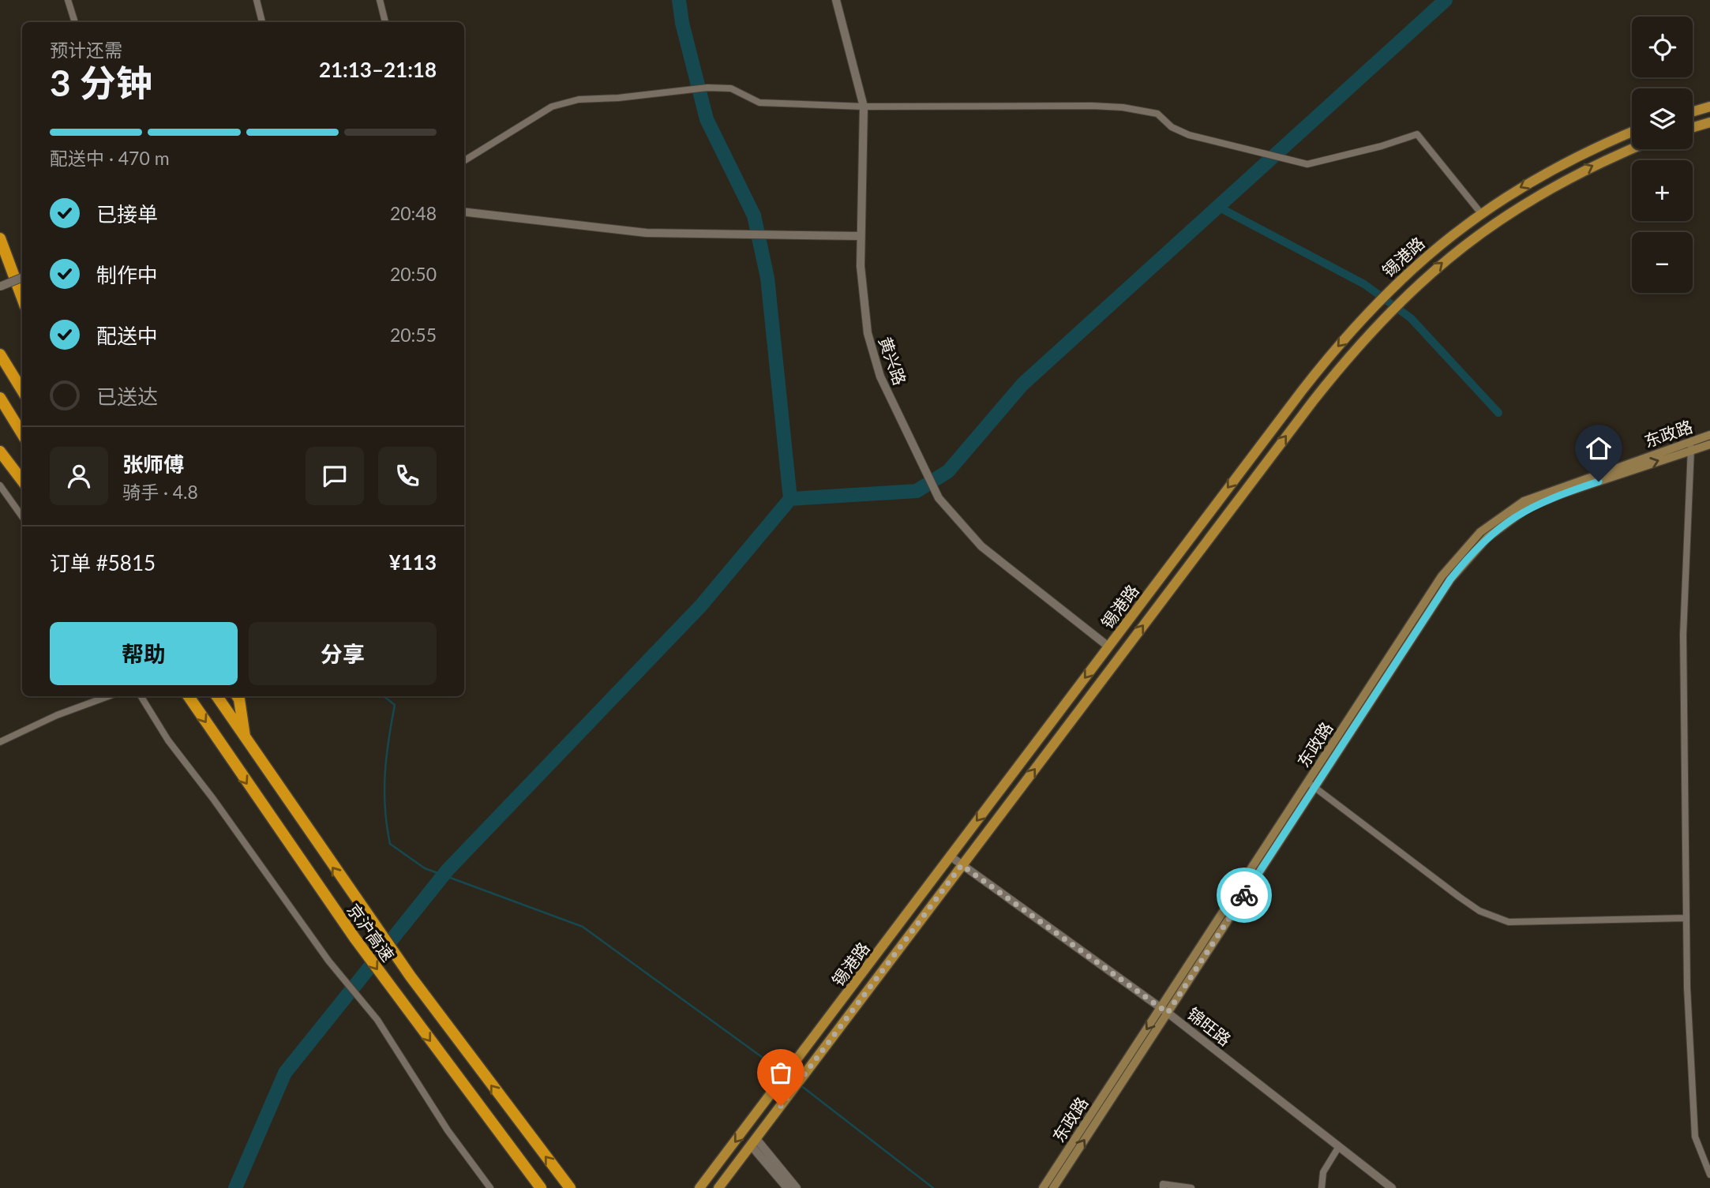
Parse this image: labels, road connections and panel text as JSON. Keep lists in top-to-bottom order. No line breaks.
{"streets":{"highway":["京沪高速"],"main road":["锡港路","东政路"],"street":["黄兴路","锦旺路"]},"crossings":[["锡港路","黄兴路"],["锡港路","锦旺路"],["东政路","锦旺路"]],"page":{"map_buttons":["+","−"],"heading":["3 分钟","预计还需","21:13–21:18"],"panel":["张师傅","骑手 · 4.8","订单 #5815","¥113"],"bar":"配送中 · 470 m","list":[["已接单","20:48"],["制作中","20:50"],["配送中","20:55"],"已送达"],"buttons":["帮助","分享"]}}
